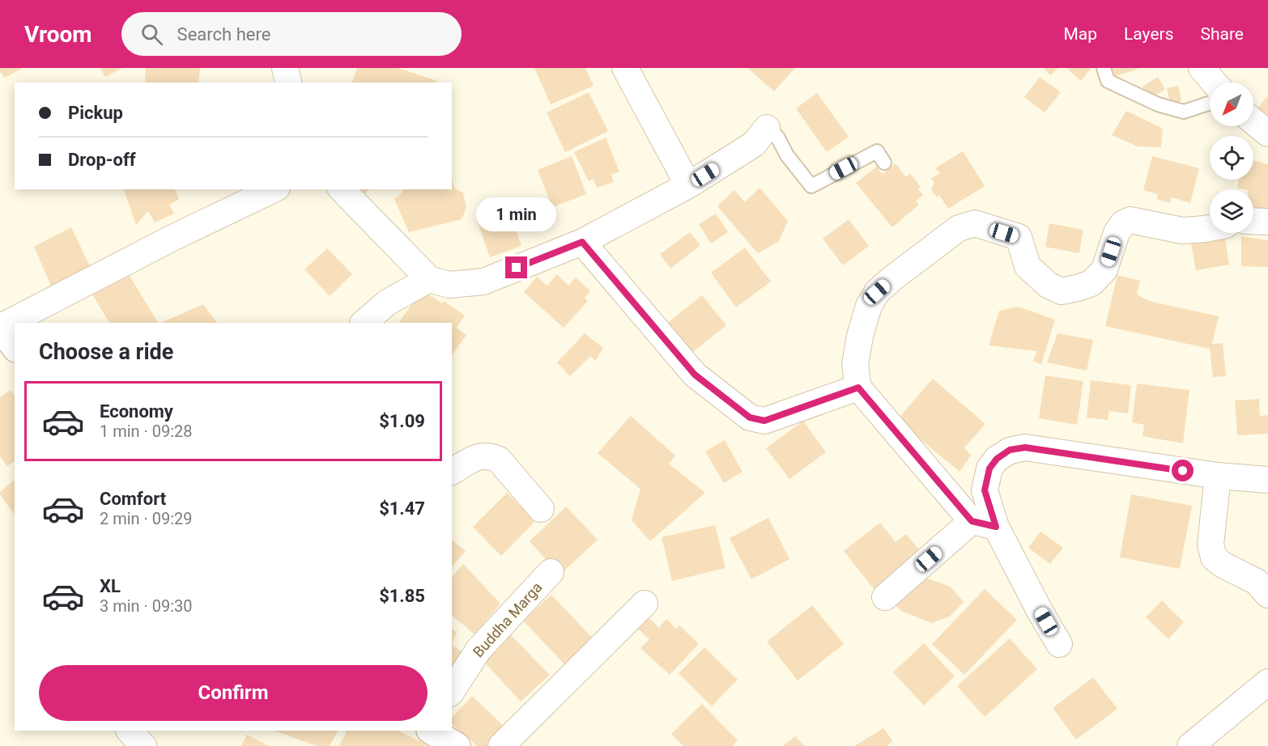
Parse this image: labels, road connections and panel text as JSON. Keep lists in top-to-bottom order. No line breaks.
{"streets":{"street":["Buddha Marga"]},"north":"bottom left","page":{"header":"Vroom","search":"Search here","nav":["Map","Layers","Share"],"banner":["Pickup","Drop-off"],"bubble":"1 min","heading":"Choose a ride","list":[{"name":"Economy","note":"1 min · 09:28","value":"$1.09"},{"name":"Comfort","note":"2 min · 09:29","value":"$1.47"},{"name":"XL","note":"3 min · 09:30","value":"$1.85"}],"buttons":"Confirm"}}
